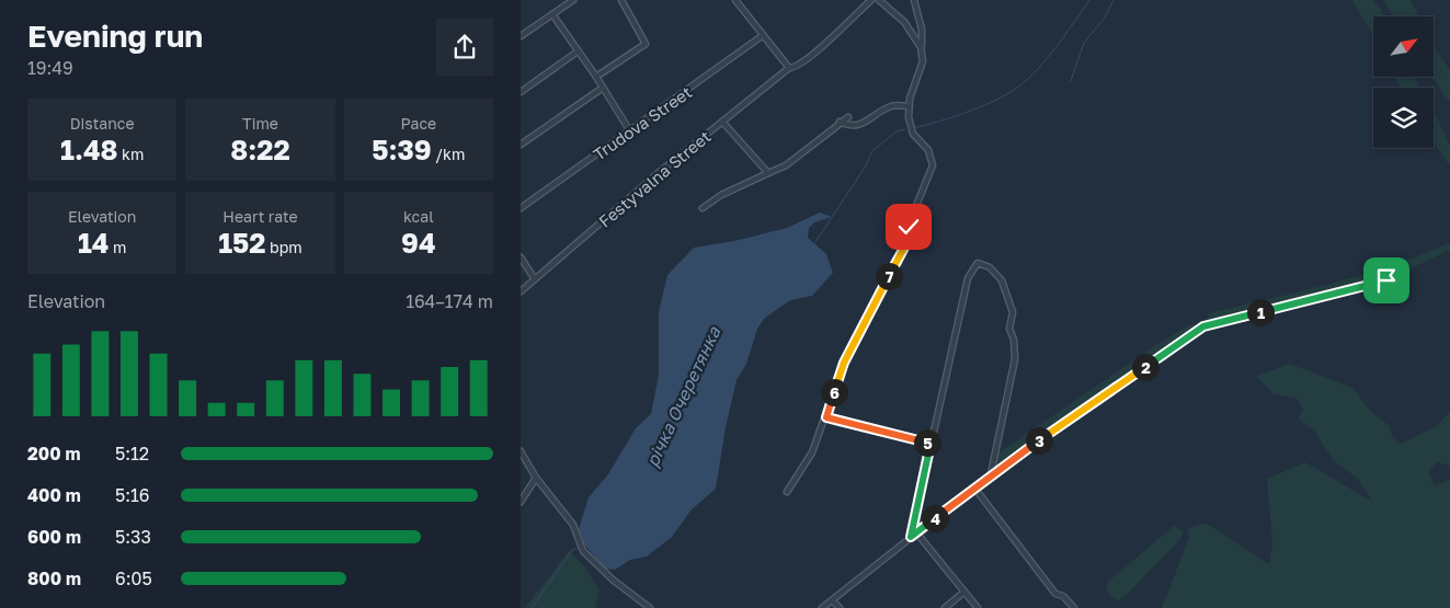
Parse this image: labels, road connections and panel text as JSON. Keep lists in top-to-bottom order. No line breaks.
{"streets":{"street":["Trudova Street","Festyvalna Street"]},"water":["річка Очеретянка"],"north":"top right","page":{"heading":["Evening run","19:49"],"stats":[["Distance","1.48 km"],["Time","8:22"],["Pace","5:39 /km"],["Elevation","14 m"],["Heart rate","152 bpm"],["kcal","94"]],"pins":["7","1","2","6","3","5","4"],"chart":["Elevation","164–174 m"],"list":[{"name":"200 m","note":"5:12"},{"name":"400 m","note":"5:16"},{"name":"600 m","note":"5:33"},{"name":"800 m","note":"6:05"}]}}
